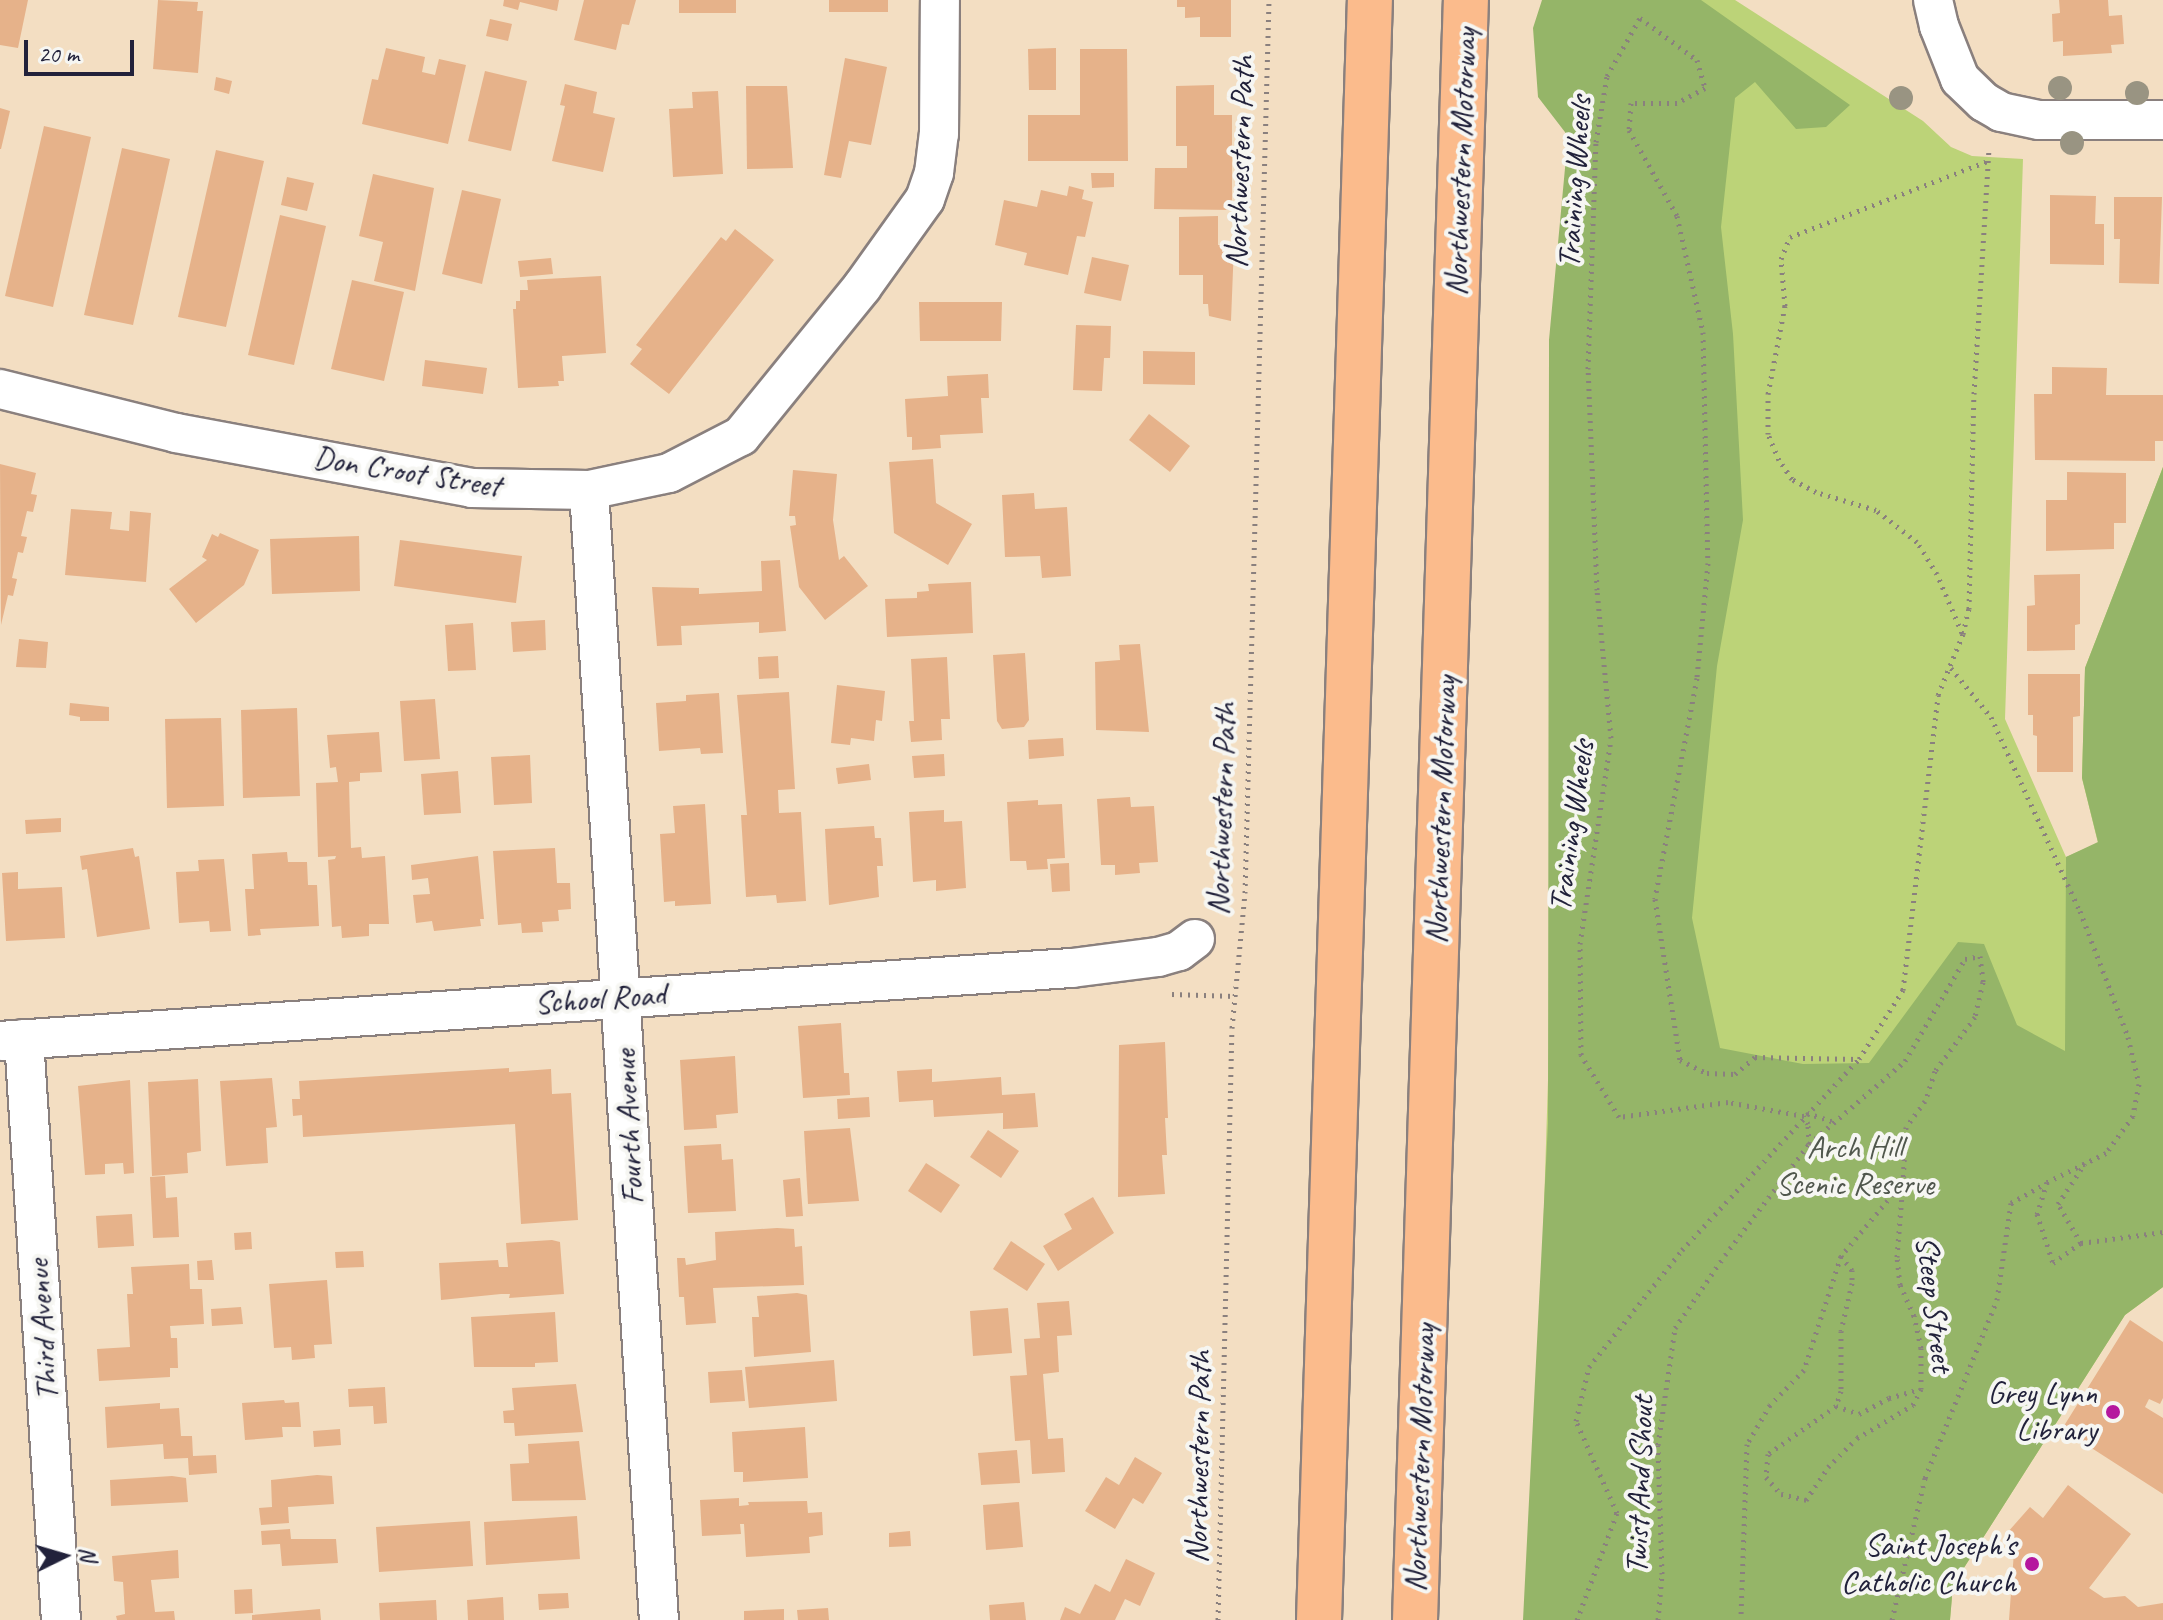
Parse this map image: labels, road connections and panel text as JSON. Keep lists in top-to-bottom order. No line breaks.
{"streets":{"highway":["Northwestern Motorway"],"street":["Don Croot Street","School Road","Fourth Avenue","Third Avenue"],"path":["Northwestern Path","Training Wheels","Steep Street","Twist And Shout"]},"crossings":[["Don Croot Street","Fourth Avenue"],["School Road","Fourth Avenue"],["School Road","Third Avenue"],["Steep Street","Twist And Shout"]],"parks":["Arch Hill Scenic Reserve"],"places":["Grey Lynn Library","Saint Joseph's Catholic Church"],"scale_bar":"20 m","north":"right"}
